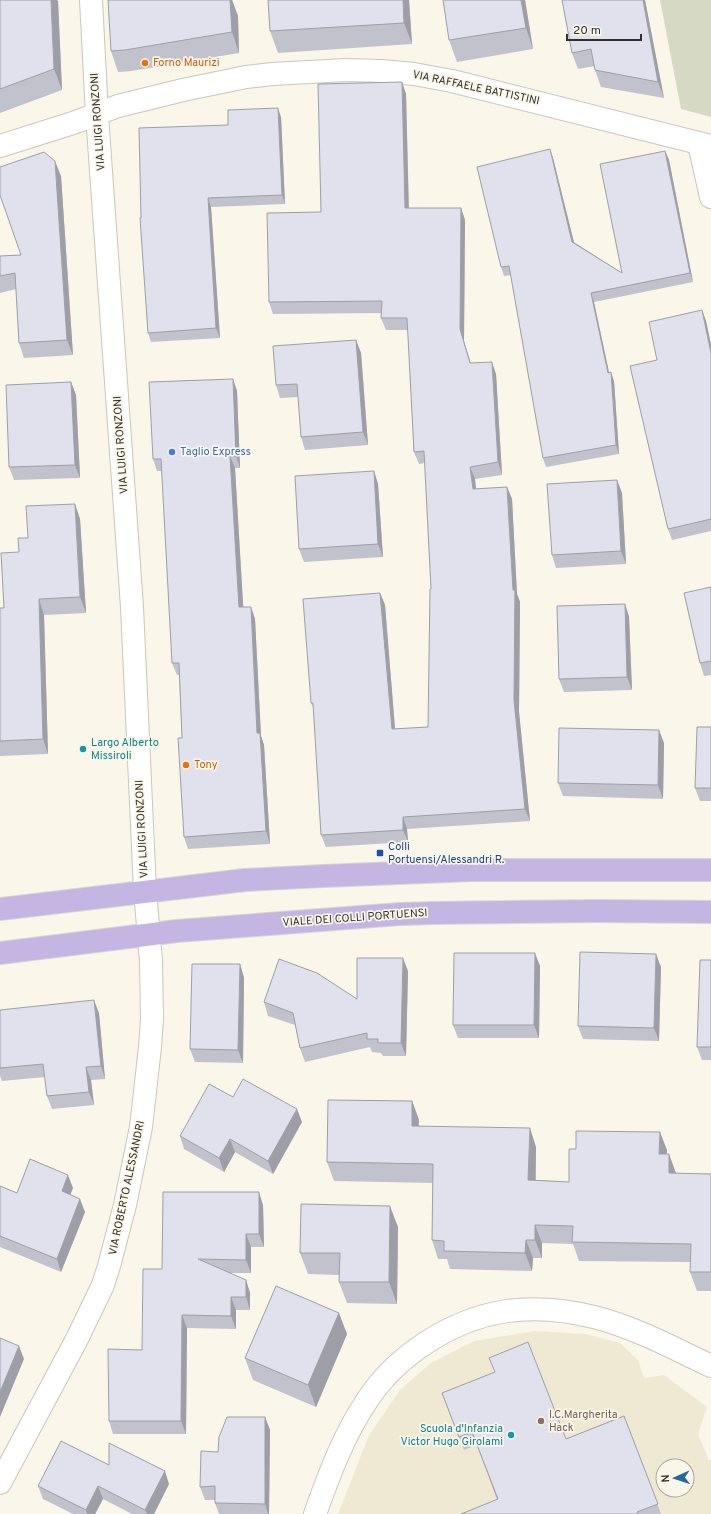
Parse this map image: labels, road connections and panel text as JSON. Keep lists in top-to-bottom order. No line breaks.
{"streets":{"main road":["VIALE DEI COLLI PORTUENSI"],"street":["VIA RAFFAELE BATTISTINI","VIA LUIGI RONZONI","VIA ROBERTO ALESSANDRI"]},"crossings":[["VIA RAFFAELE BATTISTINI","VIA LUIGI RONZONI"],["VIA LUIGI RONZONI","VIA ROBERTO ALESSANDRI"],["VIALE DEI COLLI PORTUENSI","VIA ROBERTO ALESSANDRI"]],"places":{"other":["Forno Maurizi","Taglio Express","Largo Alberto Missiroli","Tony","I.C.Margherita Hack","Scuola d'Infanzia Victor Hugo Girolami"],"transit":["Colli Portuensi/Alessandri R."]},"scale_bar":"20 m","north":"left"}
